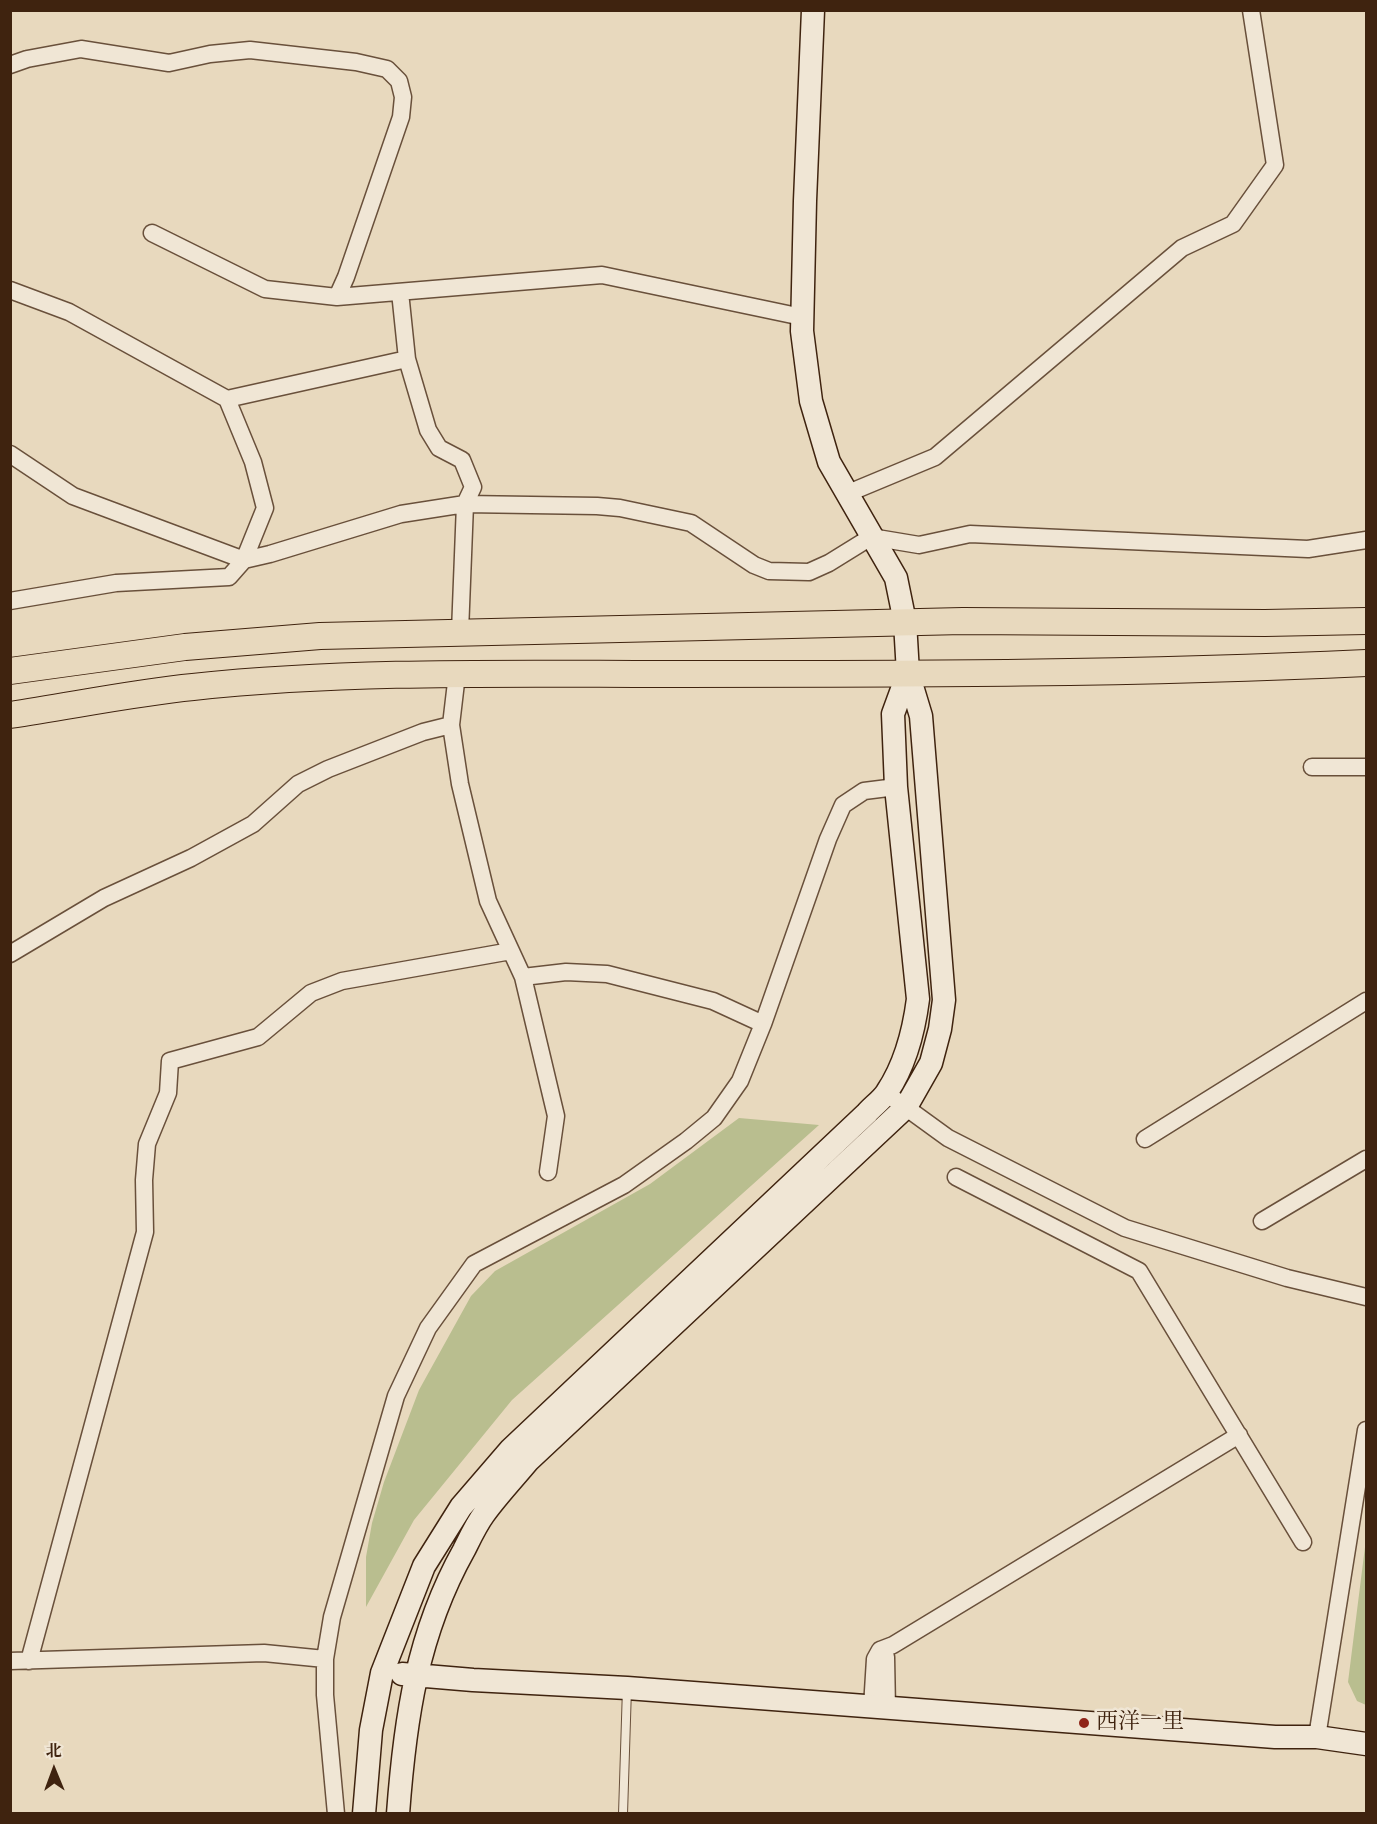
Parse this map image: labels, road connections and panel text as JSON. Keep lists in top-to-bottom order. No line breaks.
{"places":["西洋一里"],"north":"top"}
